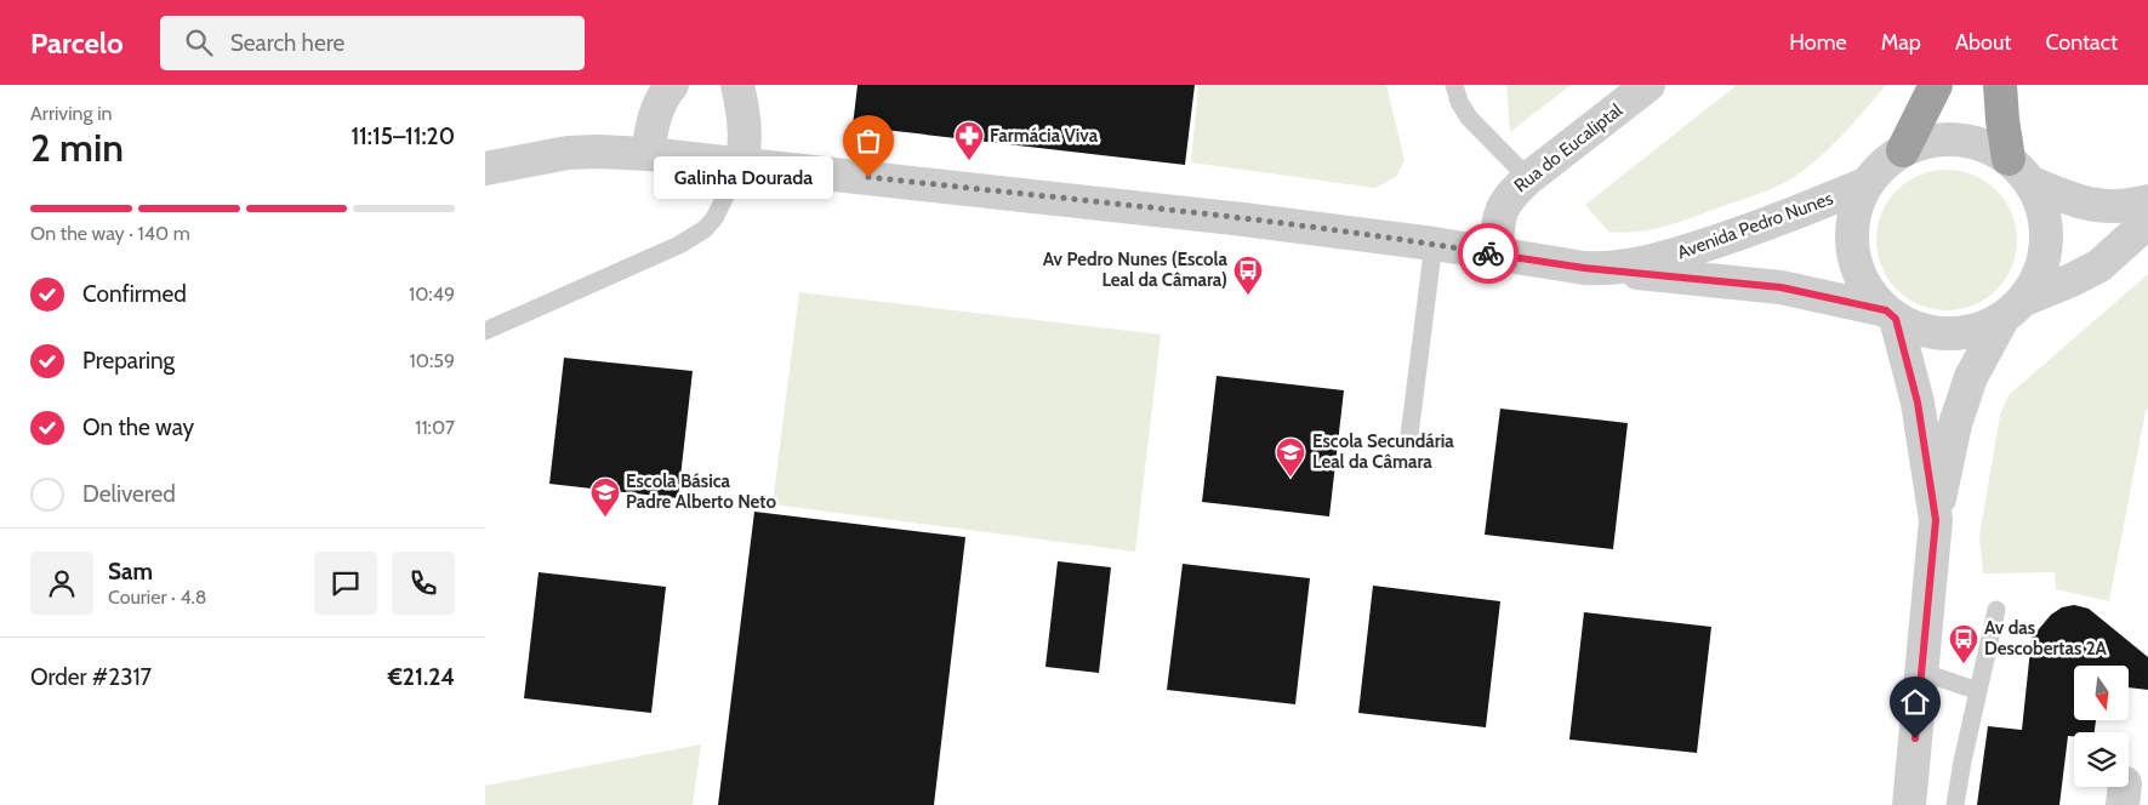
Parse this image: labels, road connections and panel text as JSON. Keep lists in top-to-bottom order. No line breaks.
{"streets":{"street":["Rua do Eucaliptal","Avenida Pedro Nunes"]},"crossings":[["Rua do Eucaliptal","Avenida Pedro Nunes"]],"places":{"pharmacy":["Farmácia Viva"],"other":["Galinha Dourada"],"bus stop":["Av Pedro Nunes (Escola Leal da Câmara)","Av das Descobertas 2A"],"school or university":["Escola Secundária Leal da Câmara","Escola Básica Padre Alberto Neto"]},"north":"bottom","page":{"header":"Parcelo","search":"Search here","nav":["Home","Map","About","Contact"],"heading":["2 min","Arriving in","11:15–11:20"],"panel":["Sam","Courier · 4.8","Order #2317","€21.24"],"bubble":"Galinha Dourada","bar":"On the way · 140 m","list":[["Confirmed","10:49"],["Preparing","10:59"],["On the way","11:07"],"Delivered"]}}
